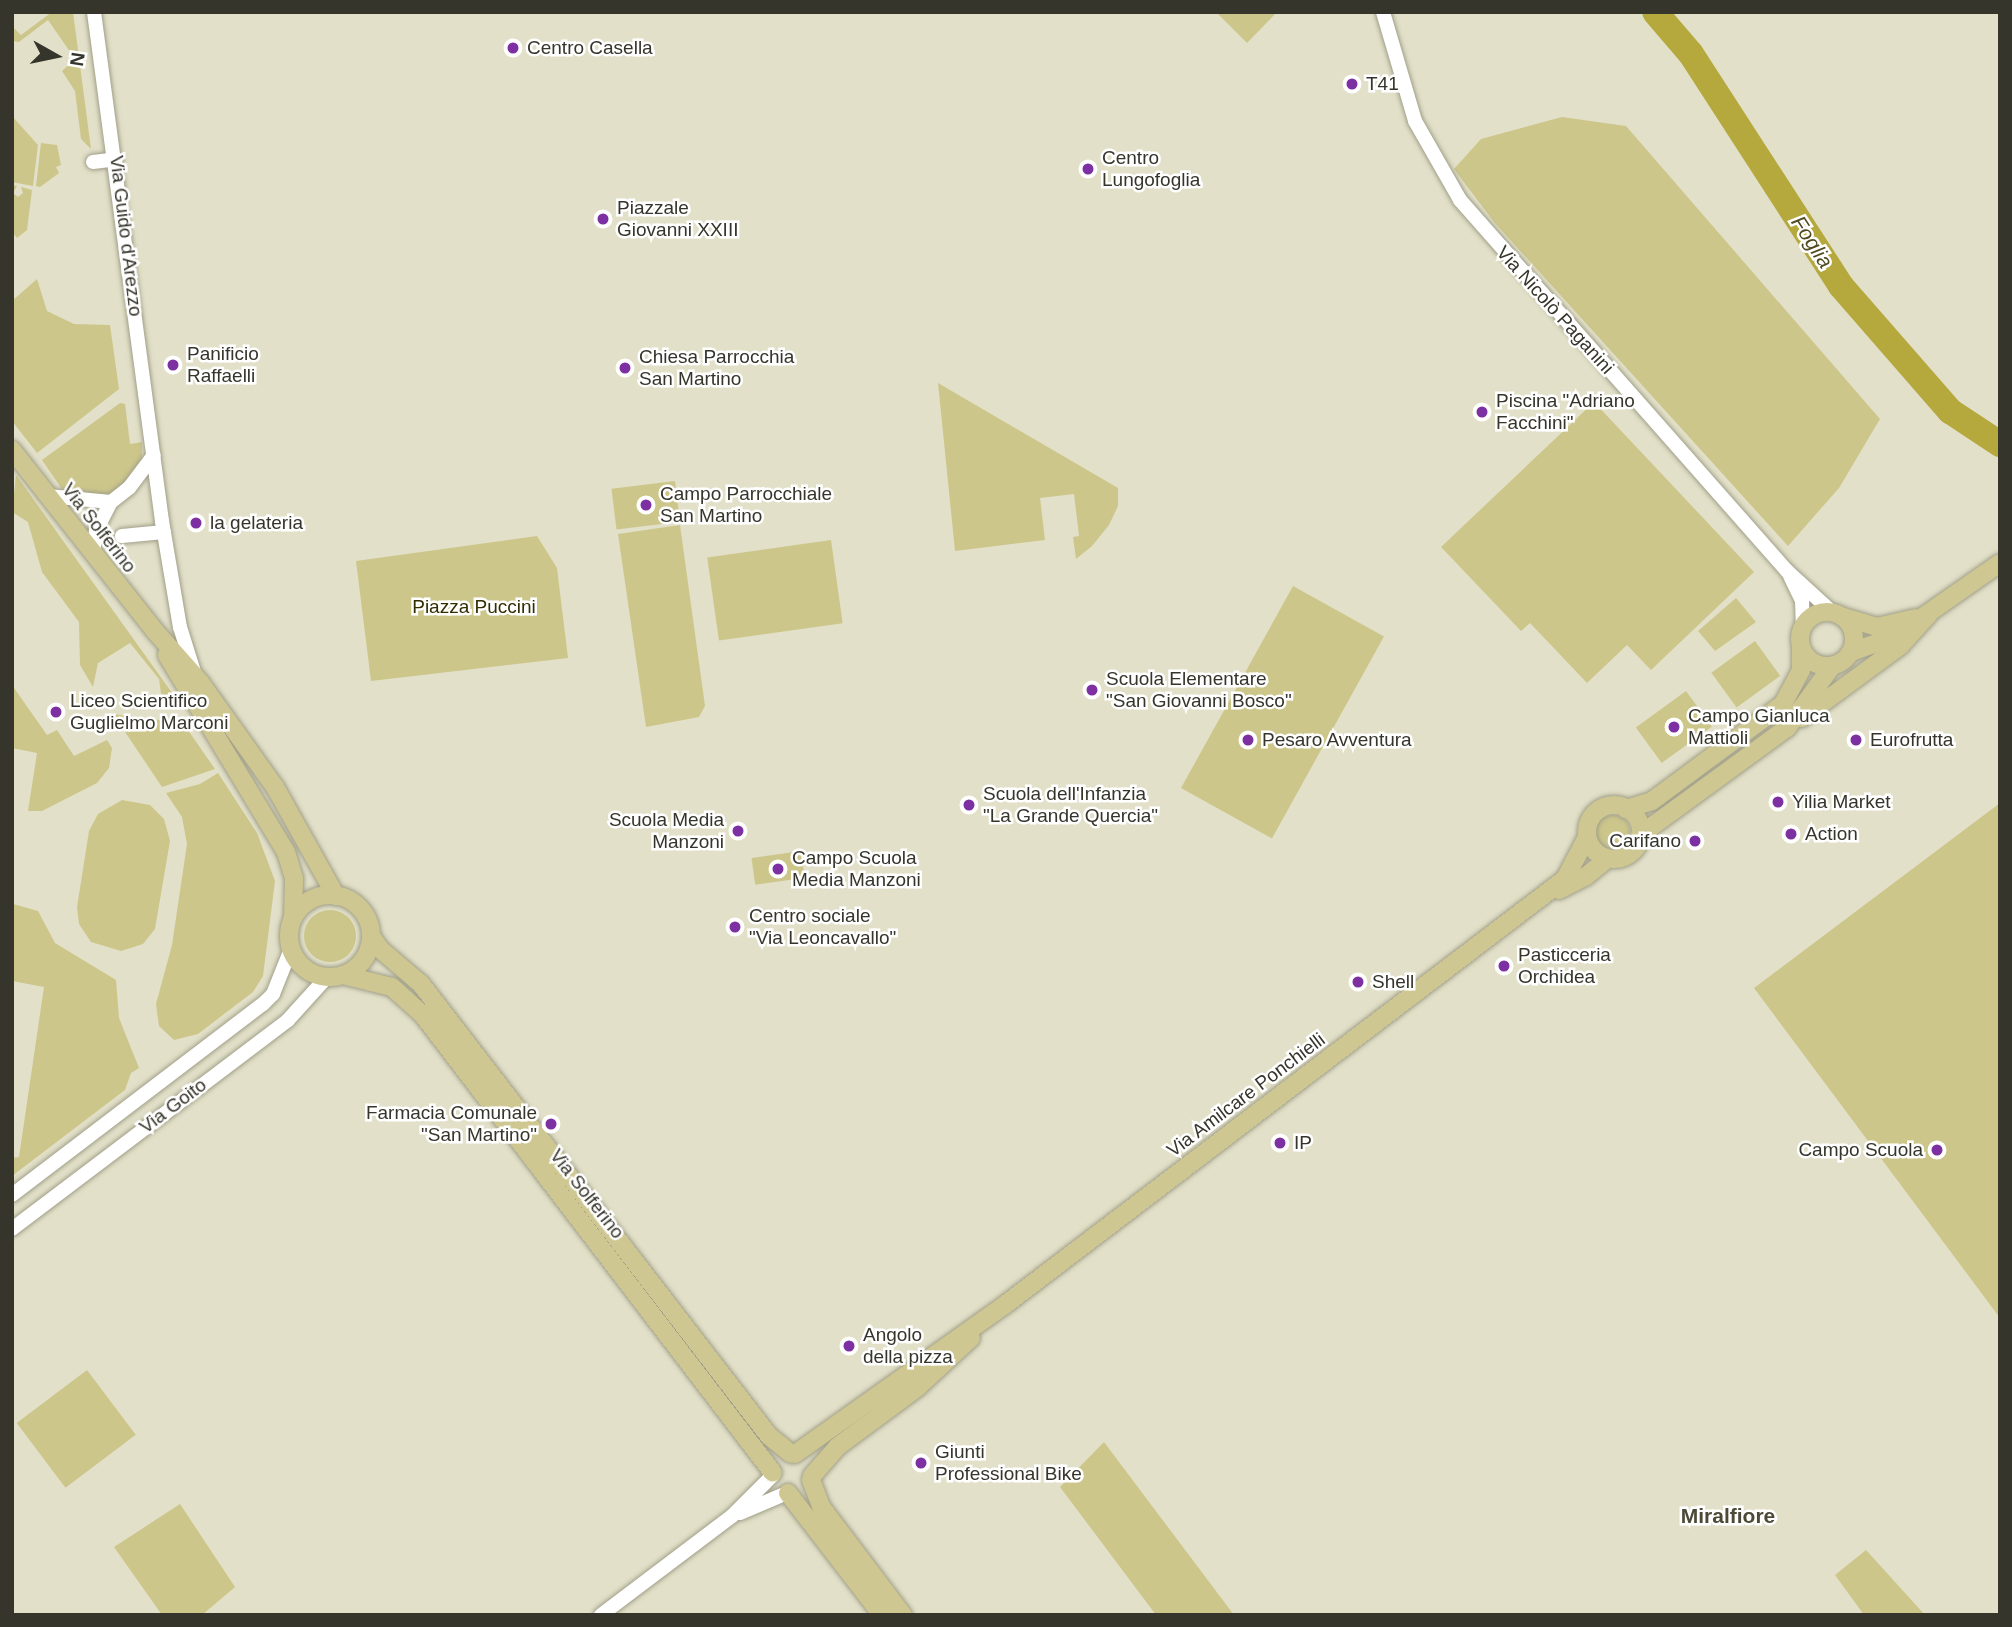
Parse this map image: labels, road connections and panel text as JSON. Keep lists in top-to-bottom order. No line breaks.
{"streets":{"main road":["Via Solferino","Via Amilcare Ponchielli"],"street":["Via Guido d'Arezzo","Via Nicolò Paganini","Via Goito"]},"crossings":[["Via Guido d'Arezzo","Via Solferino"],["Via Nicolò Paganini","Via Amilcare Ponchielli"],["Via Solferino","Via Amilcare Ponchielli"],["Via Solferino","Via Goito"]],"districts":["Miralfiore"],"water":["Foglia"],"parks":["Piazza Puccini"],"places":["Centro Casella","T41","Centro Lungofoglia","Piazzale Giovanni XXIII","Panificio Raffaelli","Chiesa Parrocchia San Martino","Piscina \"Adriano Facchini\"","Campo Parrocchiale San Martino","la gelateria","Scuola Elementare \"San Giovanni Bosco\"","Liceo Scientifico Guglielmo Marconi","Campo Gianluca Mattioli","Pesaro Avventura","Eurofrutta","Yilia Market","Scuola dell'Infanzia \"La Grande Quercia\"","Scuola Media Manzoni","Action","Carifano","Campo Scuola Media Manzoni","Centro sociale \"Via Leoncavallo\"","Pasticceria Orchidea","Shell","Farmacia Comunale \"San Martino\"","IP","Campo Scuola","Angolo della pizza","Giunti Professional Bike"],"north":"right"}
